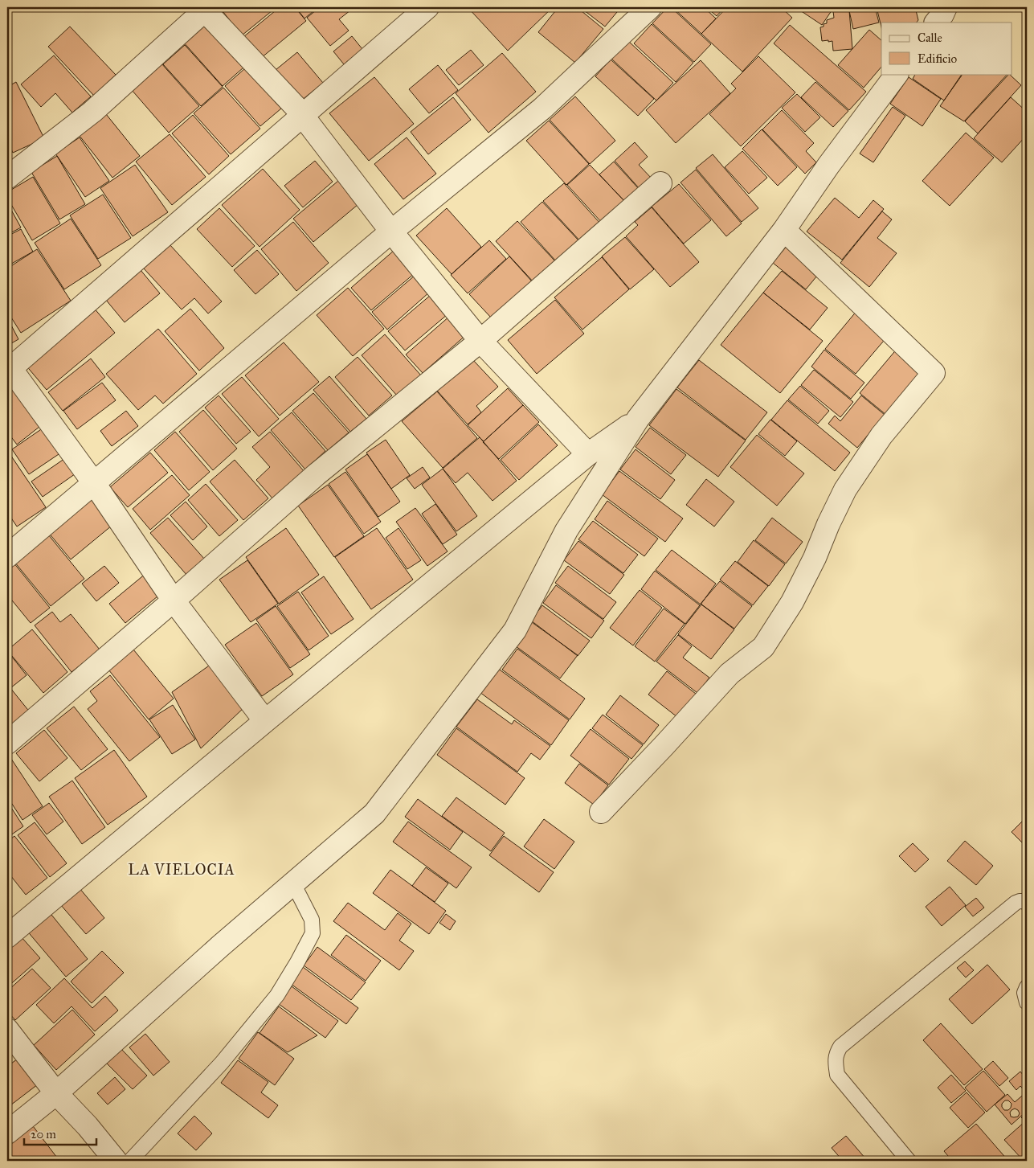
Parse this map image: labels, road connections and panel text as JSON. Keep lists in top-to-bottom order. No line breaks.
{"districts":["LA VIELOCIA"],"legend":["Calle","Edificio"],"scale_bar":"20 m"}
